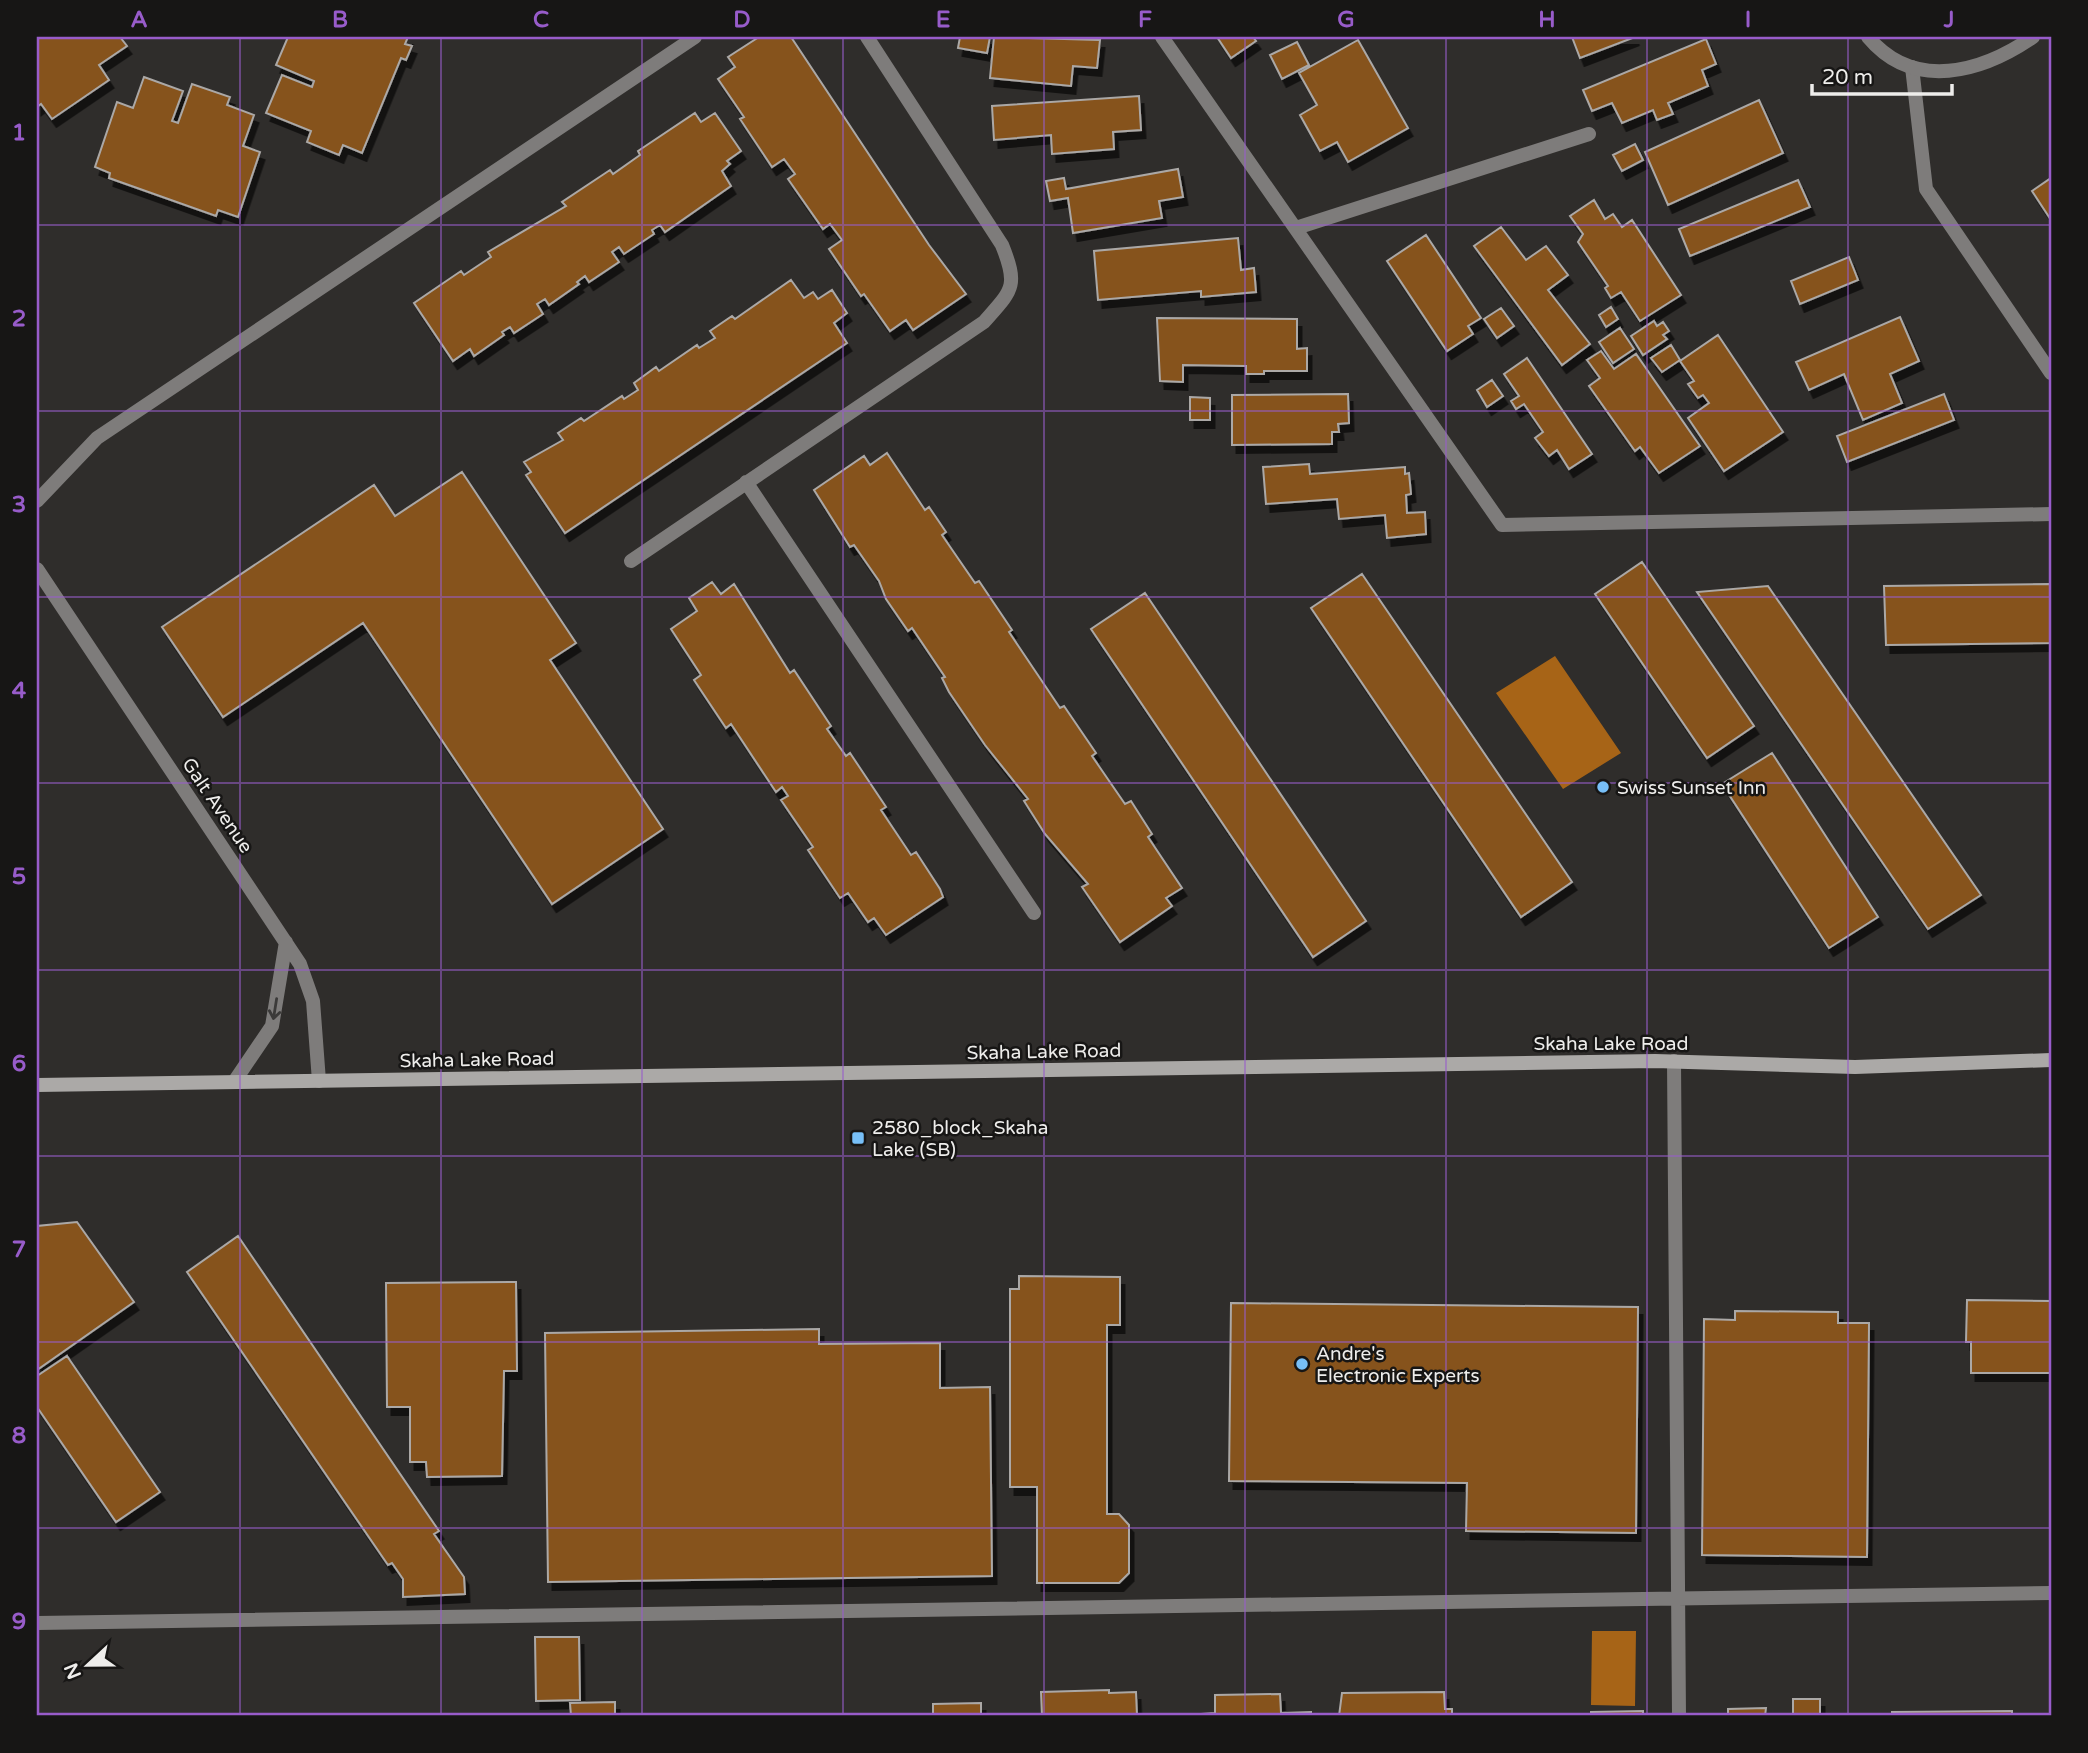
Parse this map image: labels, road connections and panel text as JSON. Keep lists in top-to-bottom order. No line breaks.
{"streets":{"main road":["Skaha Lake Road"],"street":["Galt Avenue"]},"crossings":[["Galt Avenue","Skaha Lake Road"]],"places":{"other":["Swiss Sunset Inn","Andre's Electronic Experts"],"transit":["2580_block_Skaha Lake (SB)"]},"scale_bar":"20 m","north":"left","grid":{"columns":["A","B","C","D","E","F","G","H","I","J"],"rows":["1","2","3","4","5","6","7","8","9"]}}
